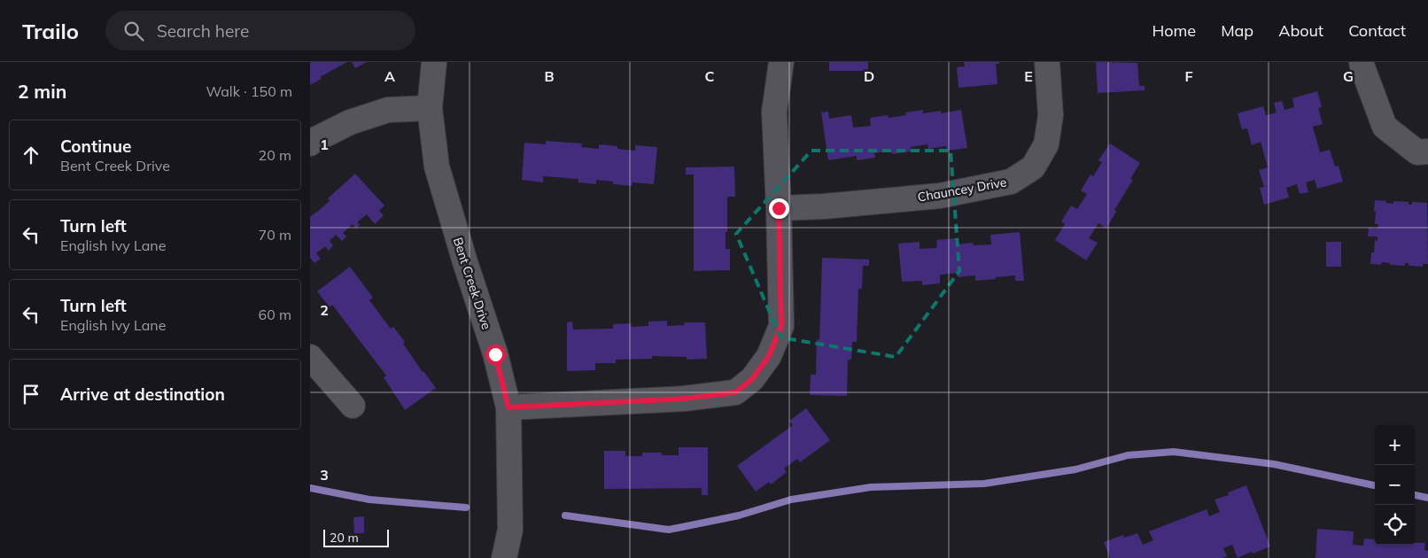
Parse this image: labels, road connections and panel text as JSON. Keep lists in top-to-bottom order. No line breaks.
{"streets":{"street":["Chauncey Drive","Bent Creek Drive"]},"scale_bar":"20 m","page":{"header":"Trailo","search":"Search here","nav":["Home","Map","About","Contact"],"heading":["2 min","Walk · 150 m"],"list":[["Continue","Bent Creek Drive","20 m"],["Turn left","English Ivy Lane","70 m"],["Turn left","English Ivy Lane","60 m"],"Arrive at destination"],"map_buttons":["+","−"],"scale":"20 m"},"grid":{"columns":["A","B","C","D","E","F","G"],"rows":["1","2","3"]}}
